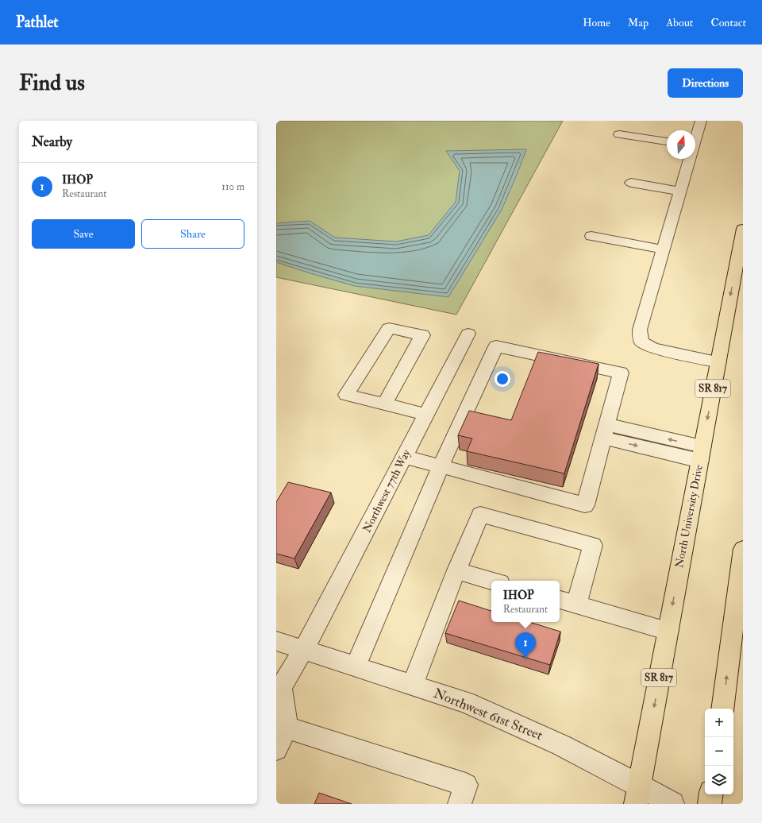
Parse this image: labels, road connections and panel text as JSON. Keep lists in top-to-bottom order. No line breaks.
{"streets":{"main road":["SR 817","North University Drive"],"street":["Northwest 77th Way","Northwest 61st Street"]},"crossings":[["Northwest 77th Way","Northwest 61st Street"],["North University Drive","Northwest 61st Street"]],"one_way":["North University Drive"],"north":"top","page":{"header":"Pathlet","nav":["Home","Map","About","Contact"],"buttons":["Directions",["Save","Share"]],"title":"Find us","heading":"Nearby","list":[{"mark":"1","name":"IHOP","note":"Restaurant","value":"110 m"}],"popup":["IHOP","Restaurant"],"pins":"1","map_buttons":["+","−"]}}
